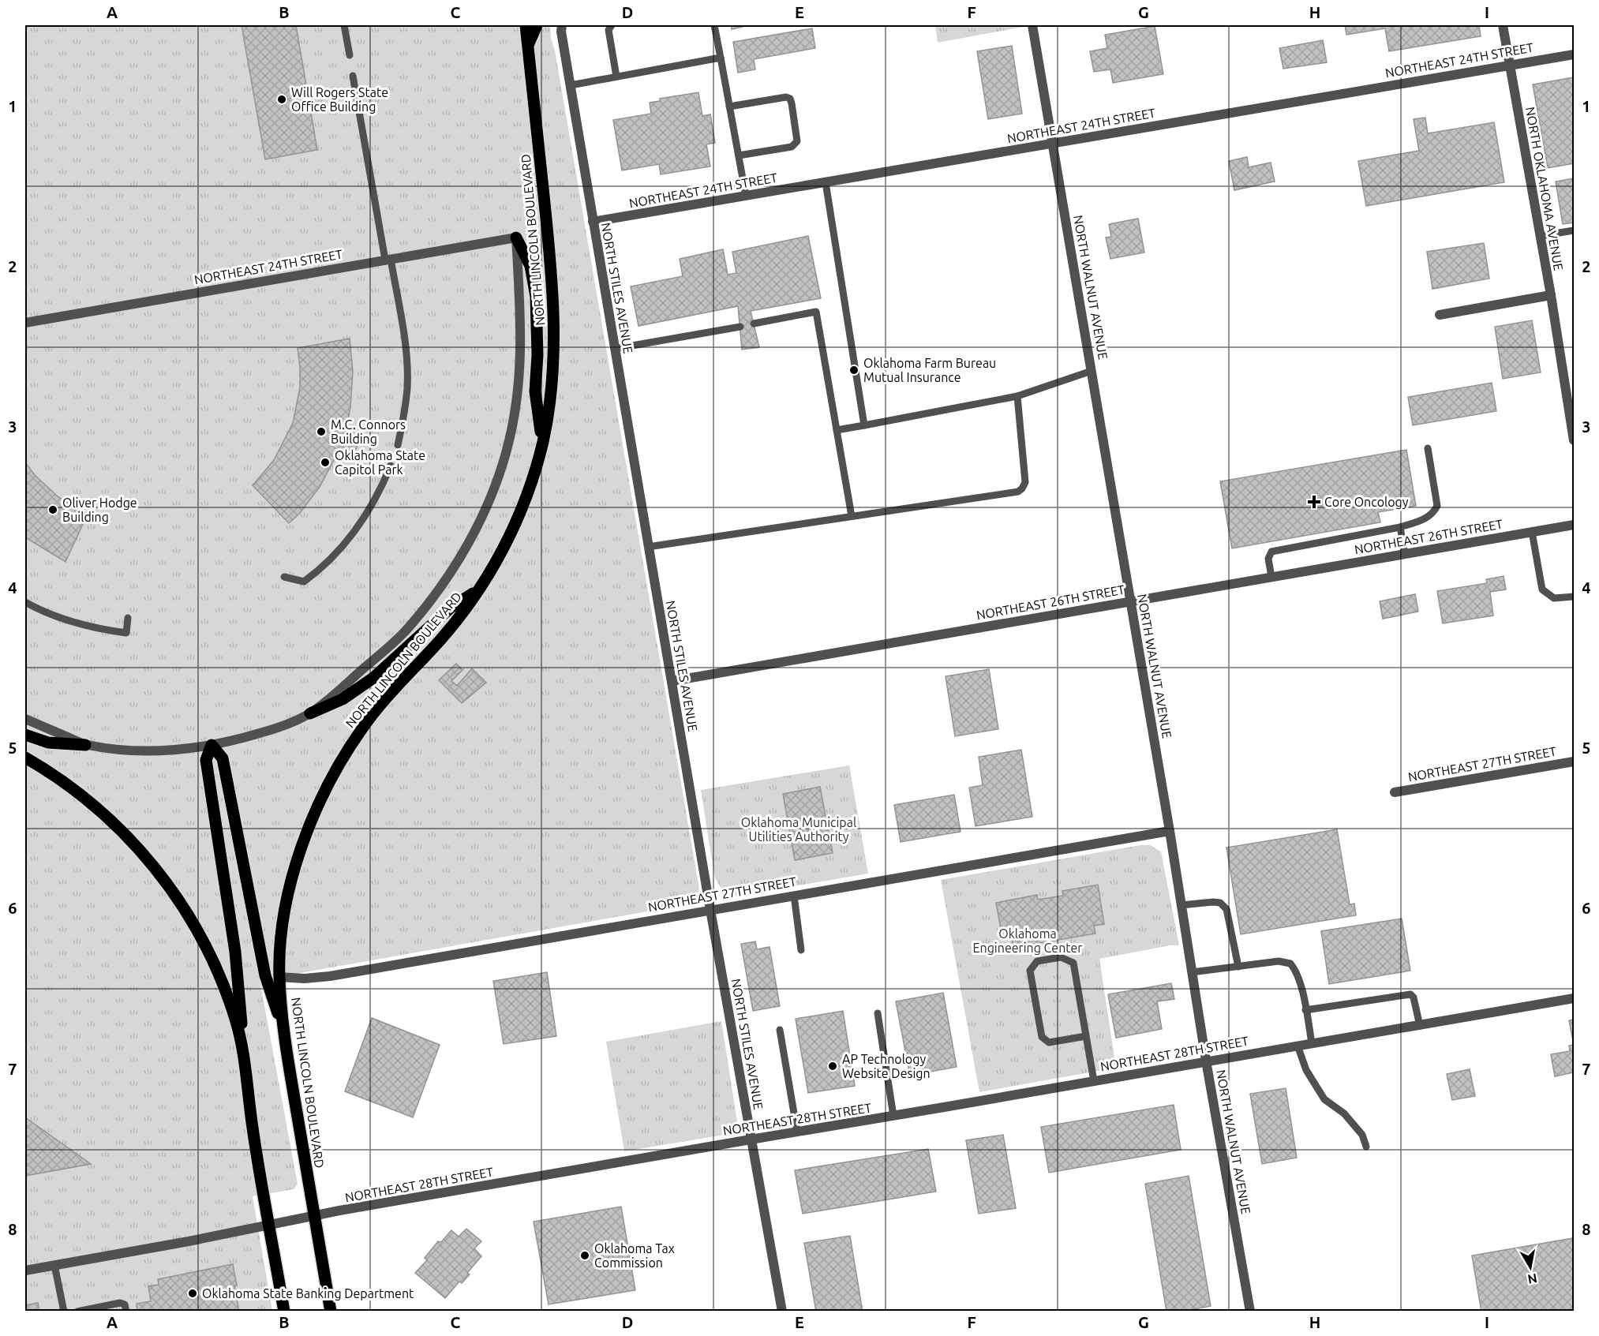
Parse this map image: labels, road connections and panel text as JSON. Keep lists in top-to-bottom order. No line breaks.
{"streets":{"main road":["NORTH LINCOLN BOULEVARD"],"street":["NORTHEAST 24TH STREET","NORTH OKLAHOMA AVENUE","NORTH WALNUT AVENUE","NORTH STILES AVENUE","NORTHEAST 26TH STREET","NORTHEAST 27TH STREET","NORTHEAST 28TH STREET"]},"crossings":[["NORTHEAST 24TH STREET","NORTH OKLAHOMA AVENUE"],["NORTHEAST 24TH STREET","NORTH WALNUT AVENUE"],["NORTHEAST 24TH STREET","NORTH STILES AVENUE"],["NORTH LINCOLN BOULEVARD","NORTHEAST 27TH STREET"],["NORTH LINCOLN BOULEVARD","NORTHEAST 28TH STREET"],["NORTH WALNUT AVENUE","NORTHEAST 26TH STREET"],["NORTH WALNUT AVENUE","NORTHEAST 27TH STREET"],["NORTH WALNUT AVENUE","NORTHEAST 28TH STREET"],["NORTH STILES AVENUE","NORTHEAST 26TH STREET"],["NORTH STILES AVENUE","NORTHEAST 27TH STREET"],["NORTH STILES AVENUE","NORTHEAST 28TH STREET"]],"parks":["Oklahoma Municipal Utilities Authority","Oklahoma Engineering Center"],"places":{"other":["Will Rogers State Office Building","Oklahoma Farm Bureau Mutual Insurance","M.C. Connors Building","Oklahoma State Capitol Park","Oliver Hodge Building","AP Technology Website Design","Oklahoma Tax Commission","Oklahoma State Banking Department"],"health":["Core Oncology"]},"north":"bottom","grid":{"columns":["A","B","C","D","E","F","G","H","I"],"rows":["1","2","3","4","5","6","7","8"]}}
